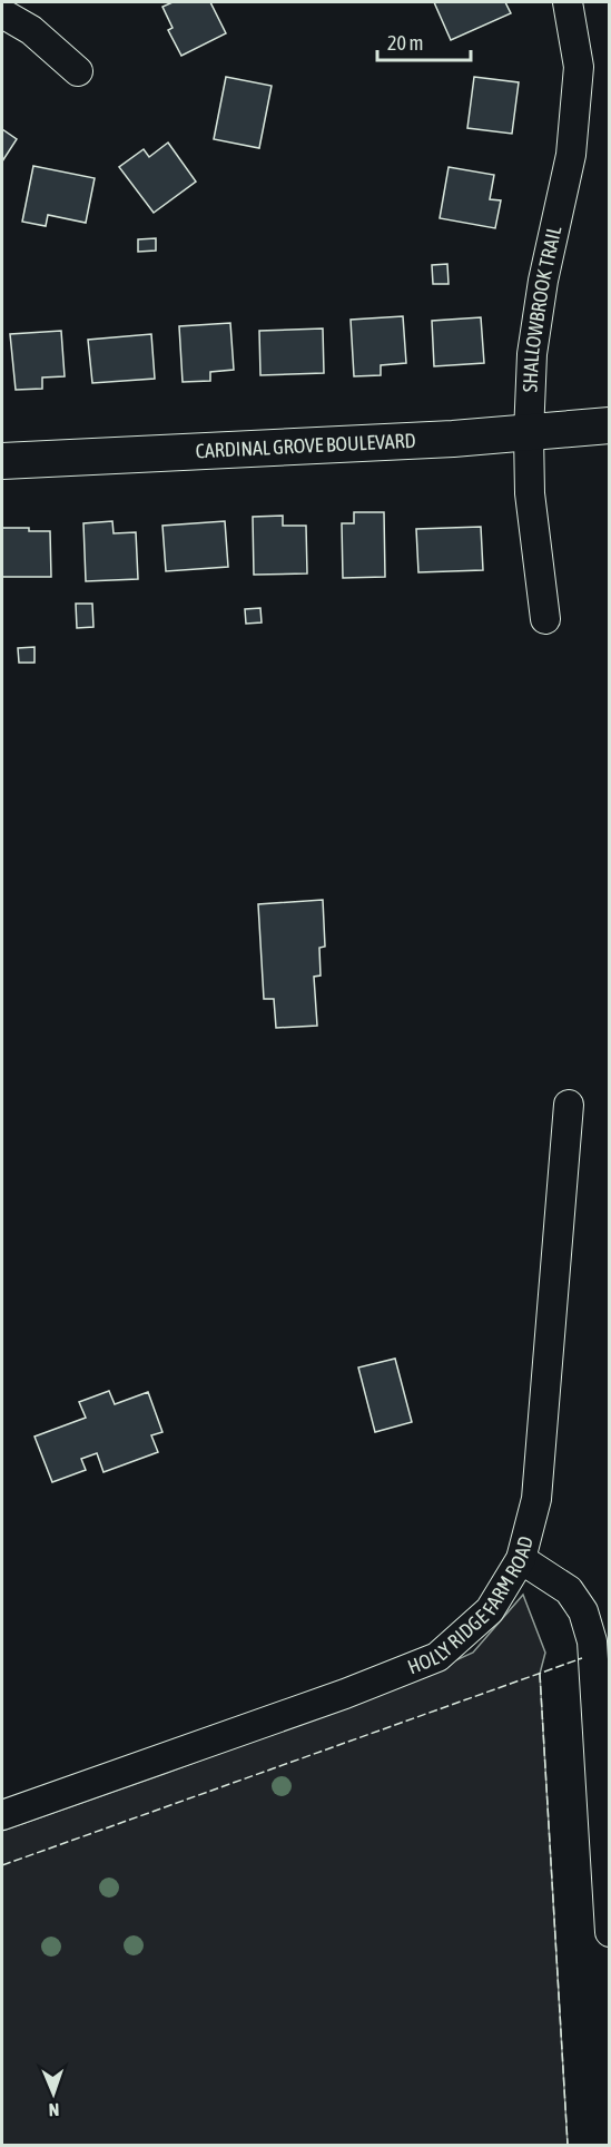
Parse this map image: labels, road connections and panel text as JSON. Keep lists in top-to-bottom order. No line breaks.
{"streets":{"street":["SHALLOWBROOK TRAIL","CARDINAL GROVE BOULEVARD","HOLLY RIDGE FARM ROAD"]},"crossings":[["SHALLOWBROOK TRAIL","CARDINAL GROVE BOULEVARD"]],"scale_bar":"20 m","north":"bottom"}
